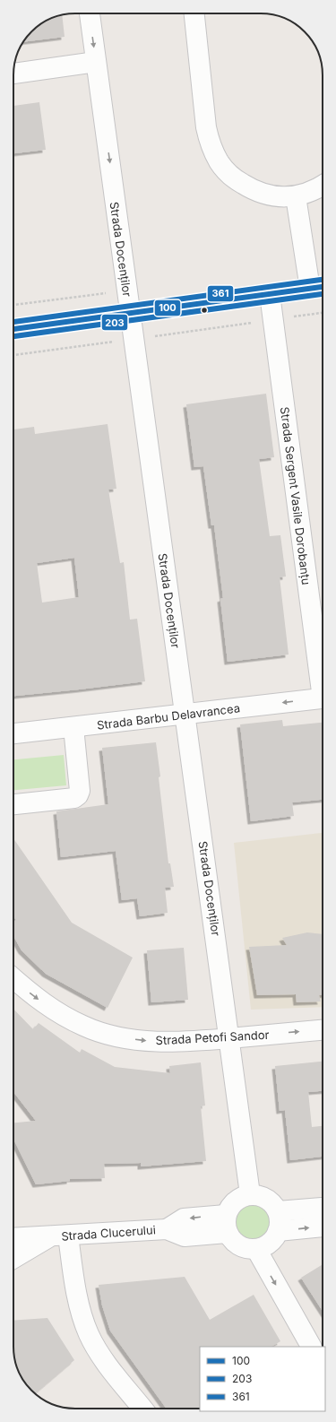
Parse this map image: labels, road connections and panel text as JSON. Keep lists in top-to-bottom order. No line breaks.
{"streets":{"street":["Strada Docenților","Strada Sergent Vasile Dorobanțu","Strada Barbu Delavrancea","Strada Petofi Sandor","Strada Clucerului"]},"crossings":[["Strada Docenților","Strada Barbu Delavrancea"],["Strada Docenților","Strada Petofi Sandor"],["Strada Docenților","Strada Clucerului"]],"one_way":["Strada Barbu Delavrancea","Strada Petofi Sandor"],"lines":["transit line 361","transit line 100","transit line 203"],"legend":["100","203","361"]}
